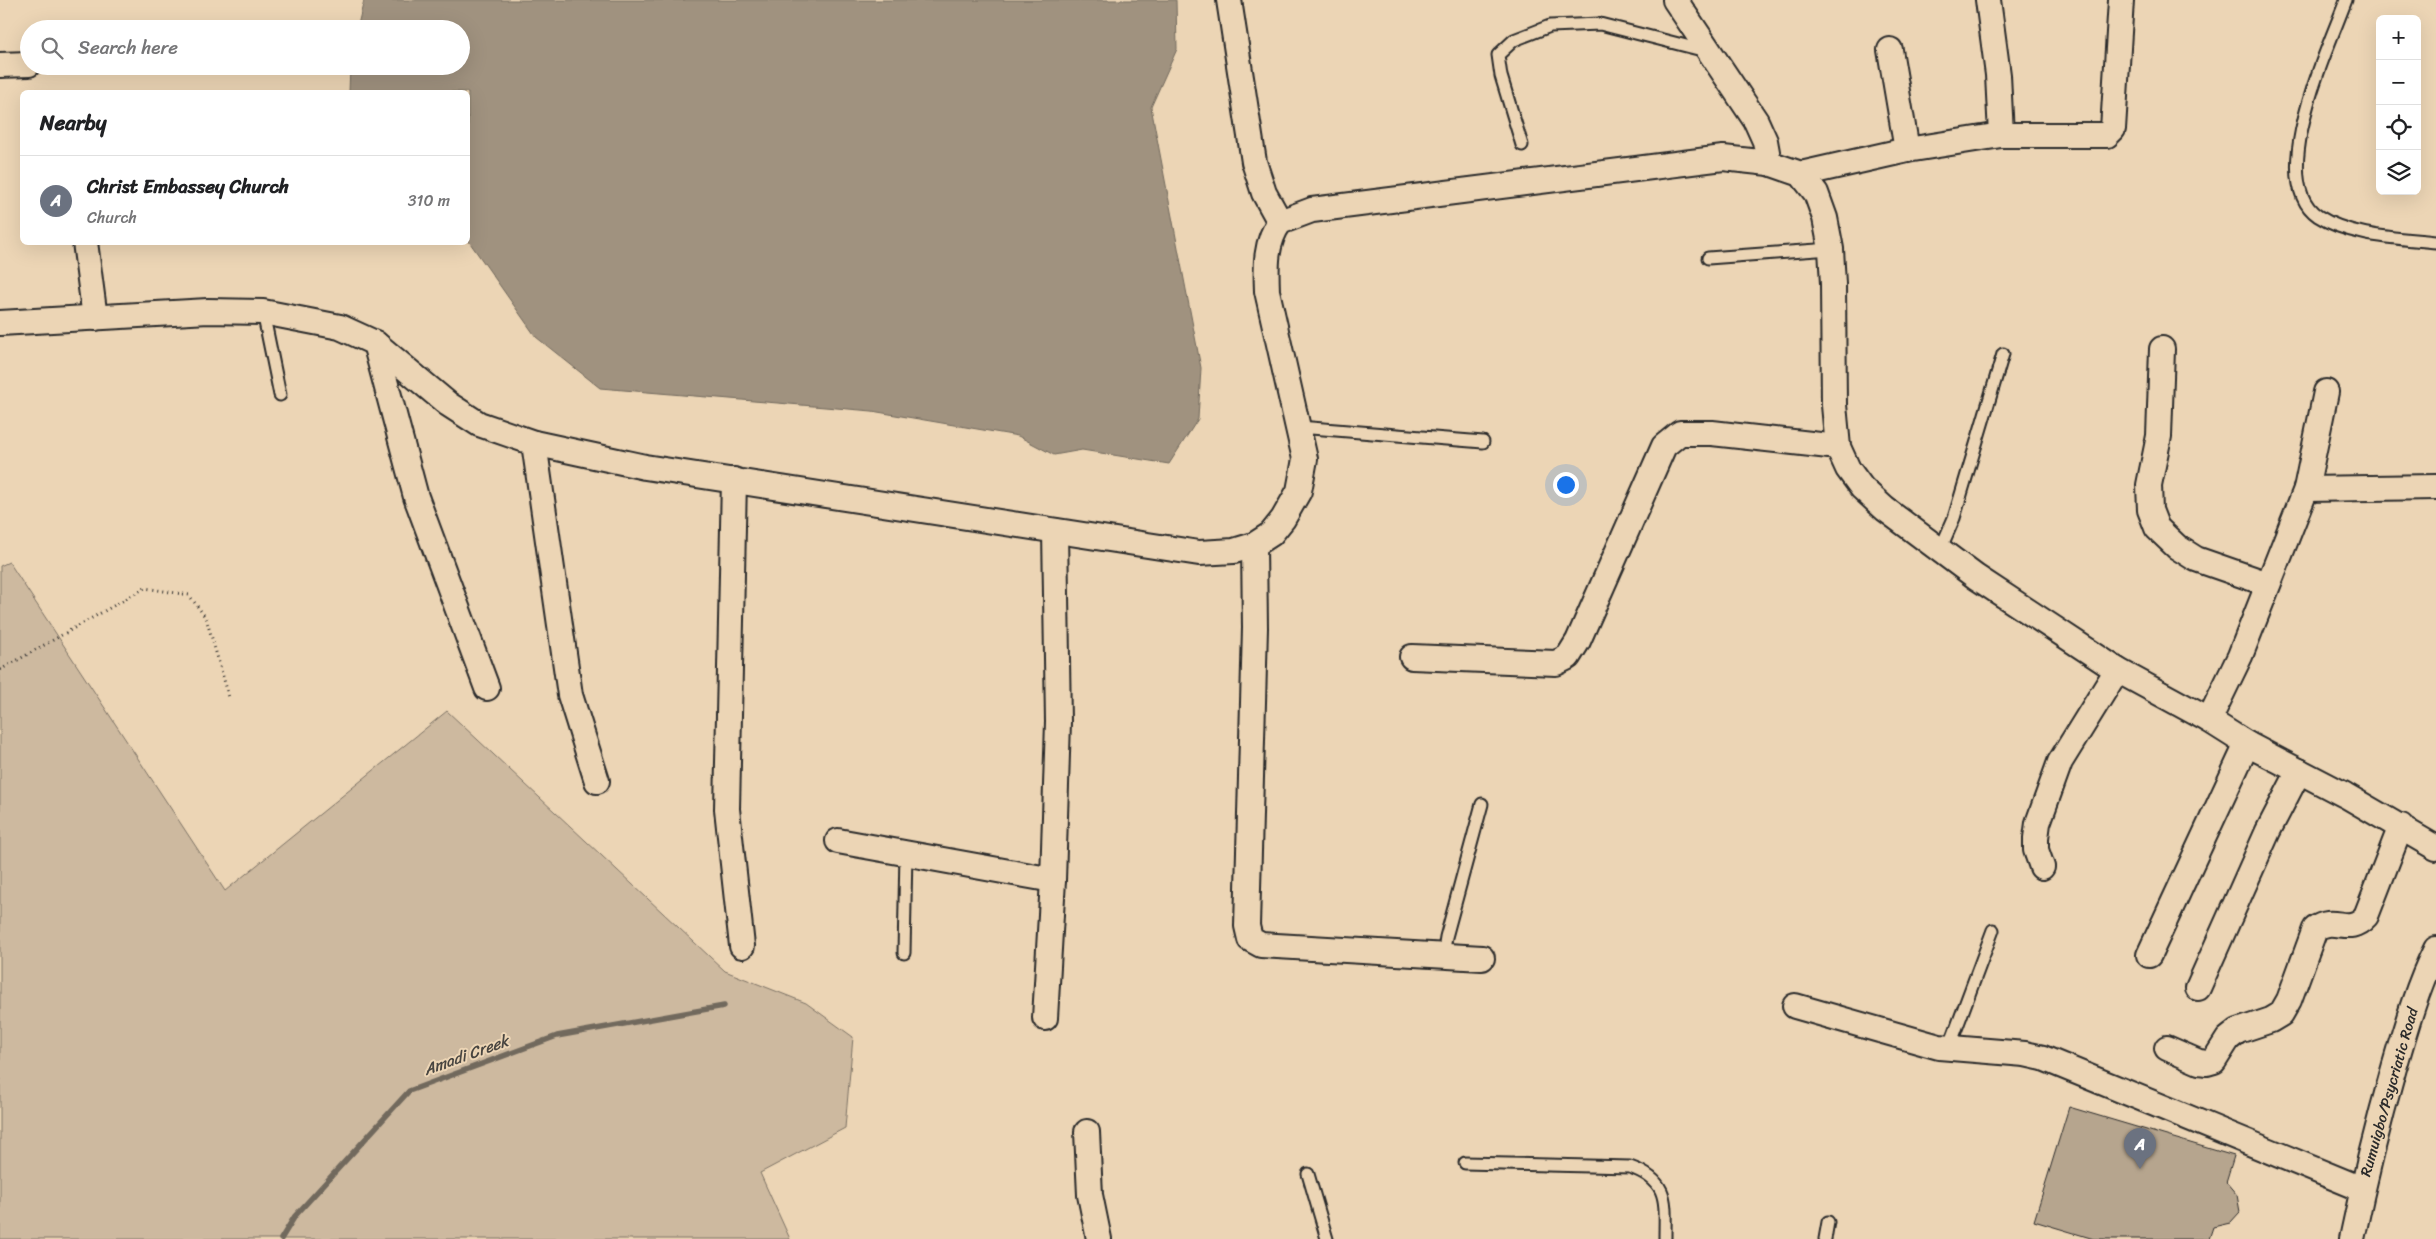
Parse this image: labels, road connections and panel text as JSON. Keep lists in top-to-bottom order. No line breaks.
{"streets":{"street":["Rumuigbo/Psycriatic Road"]},"water":["Amadi Creek"],"page":{"map_buttons":["+","−"],"search":"Search here","heading":"Nearby","list":[{"mark":"A","name":"Christ Embassey Church","note":"Church","value":"310 m"}],"pins":"A"}}
